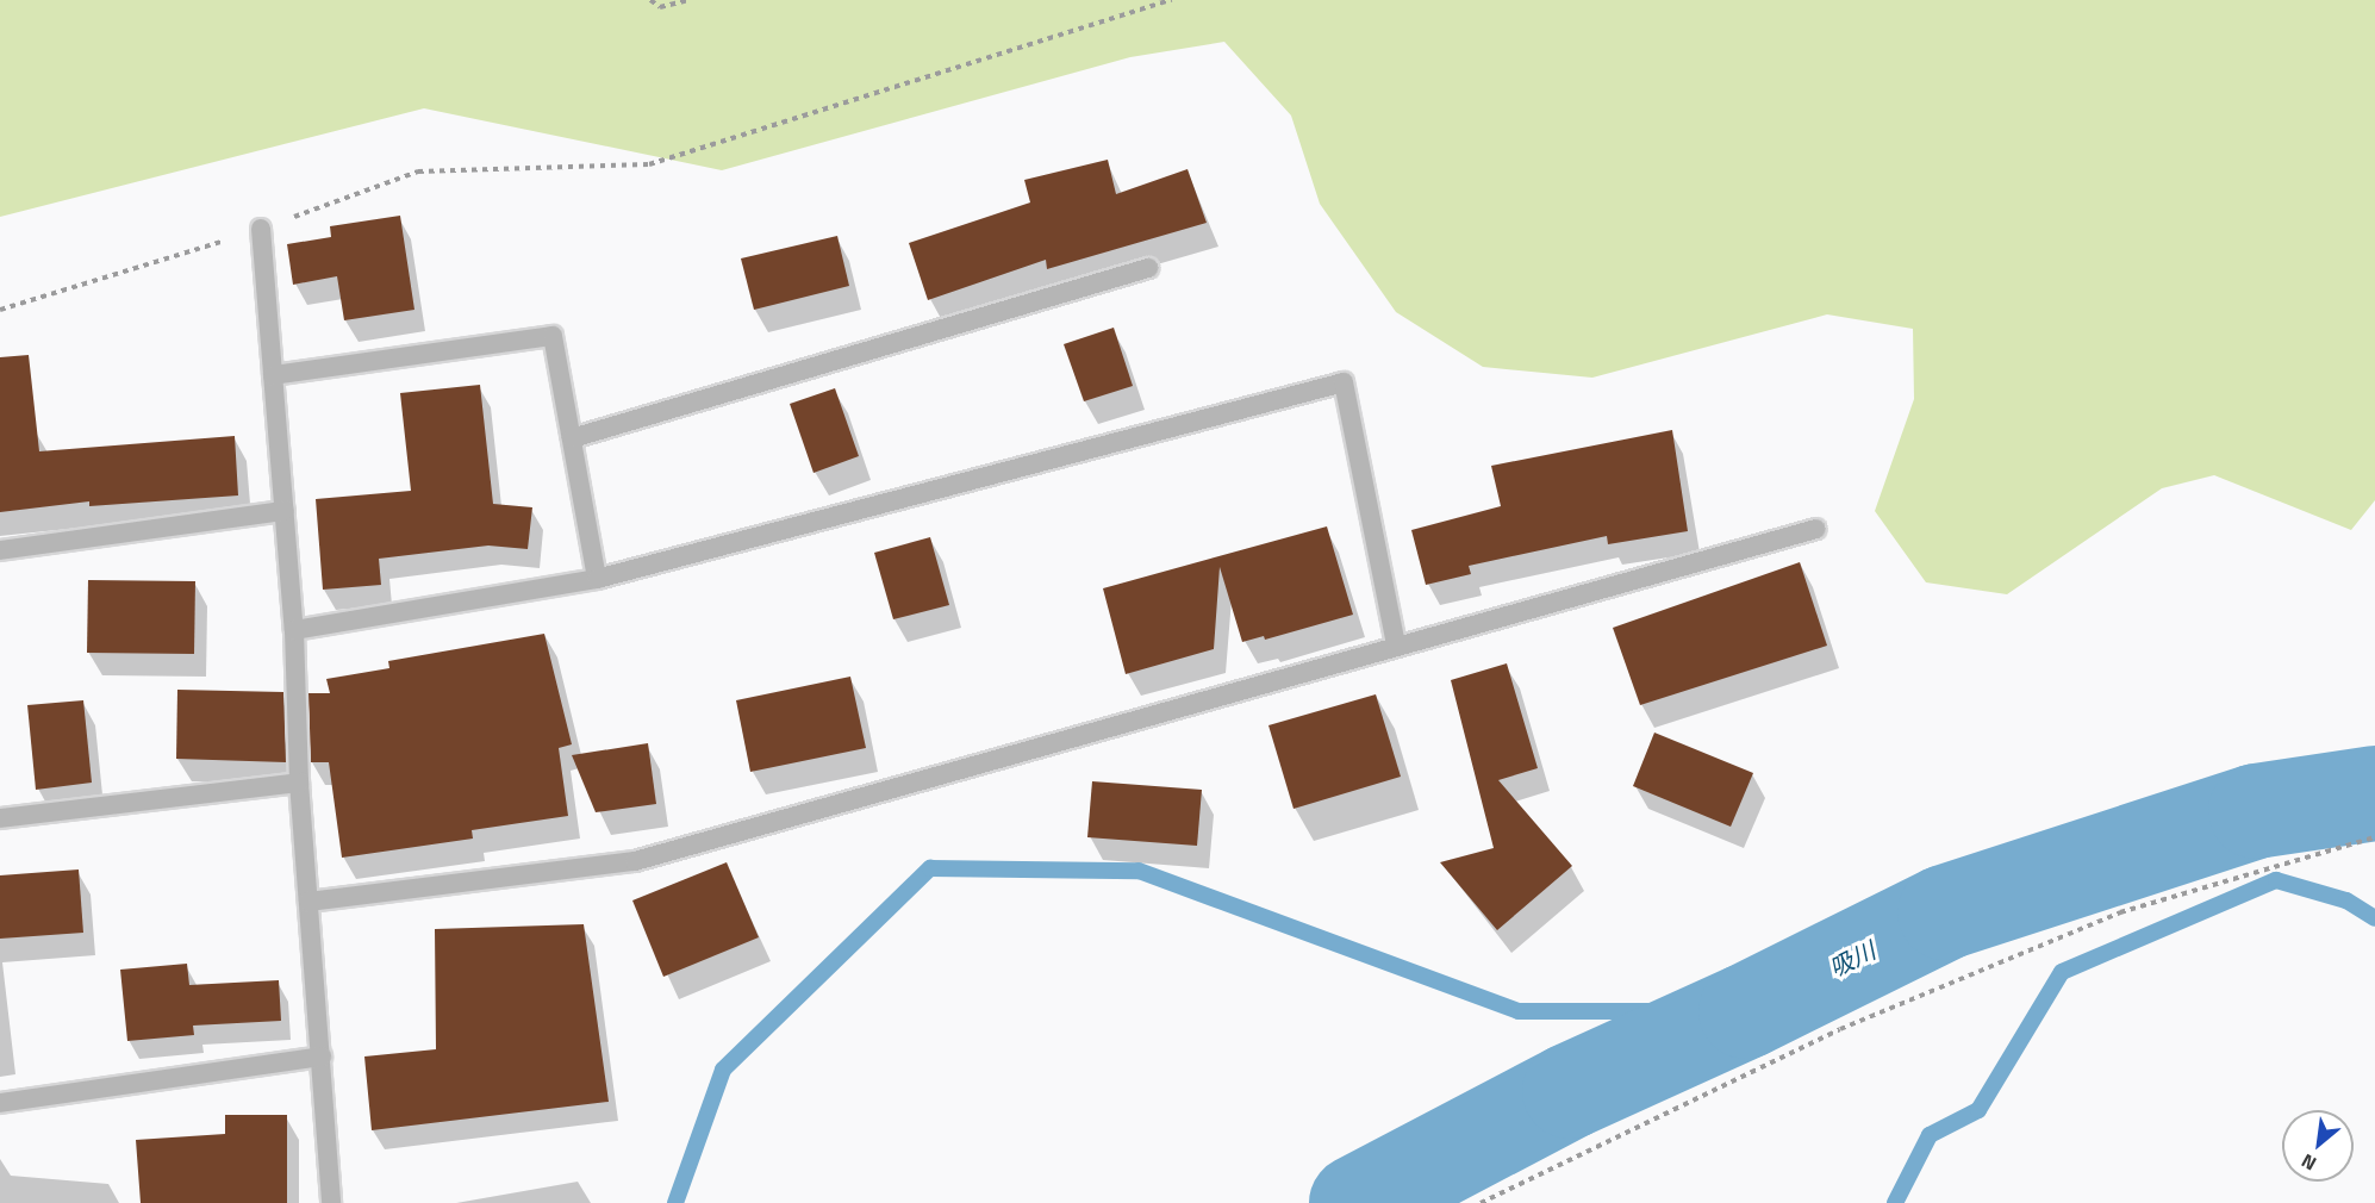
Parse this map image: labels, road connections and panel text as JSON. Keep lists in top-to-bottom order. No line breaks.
{"water":["吸川"],"north":"bottom left"}
